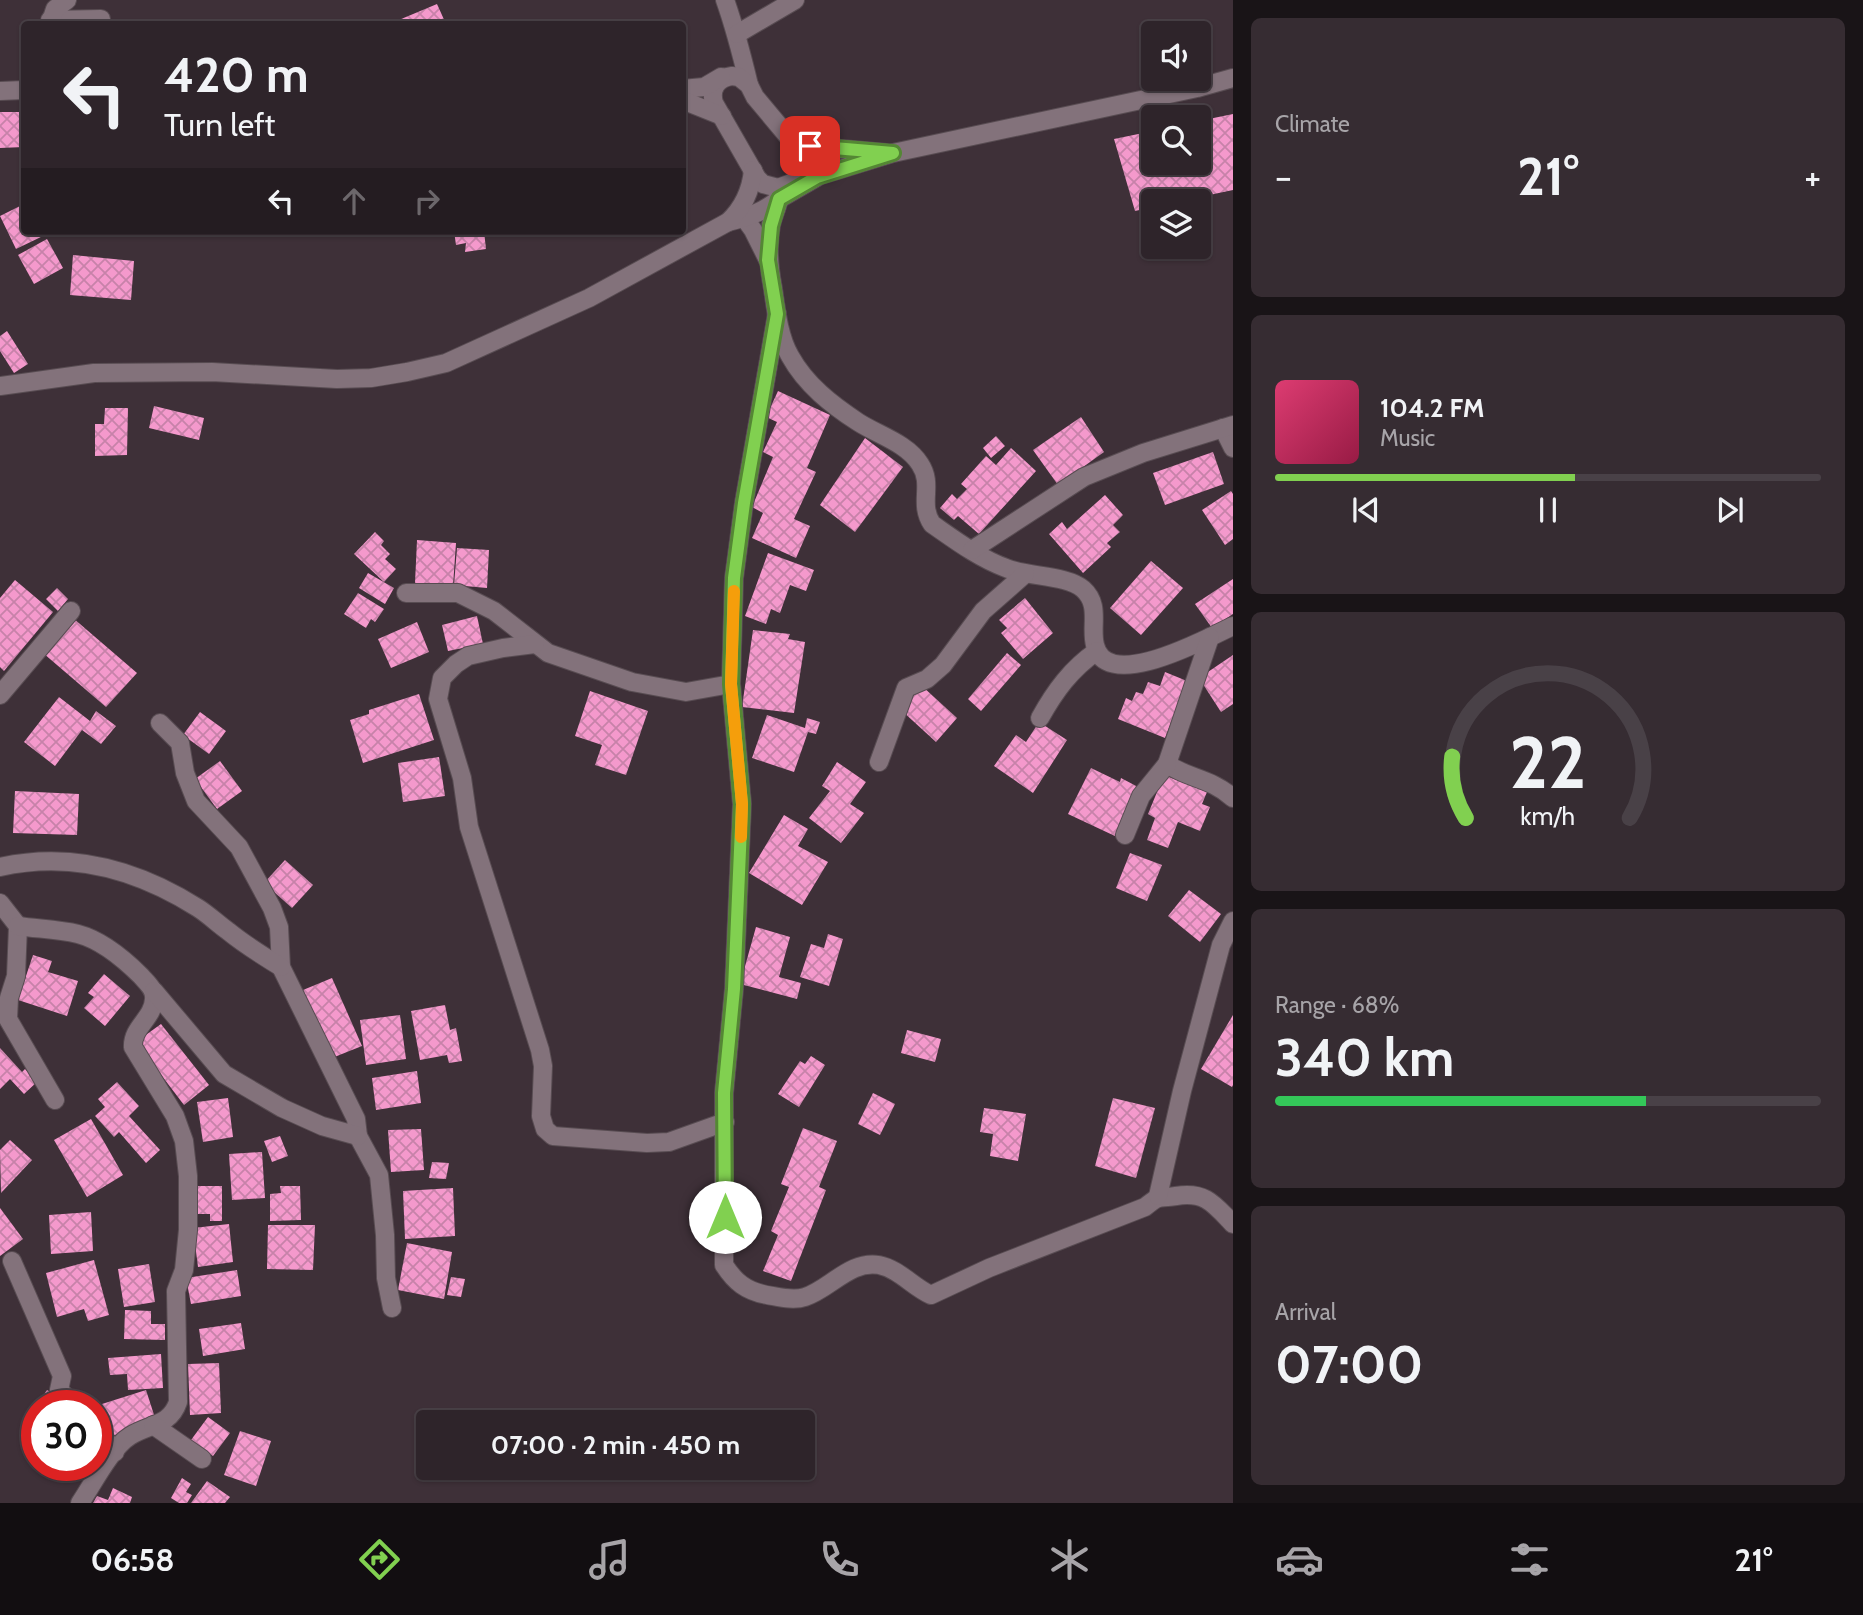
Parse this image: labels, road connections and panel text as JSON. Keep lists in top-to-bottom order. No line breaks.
{"page":{"tile":["Climate",["Range · 68%","340 km"],["Arrival","07:00"]],"turn":["420 m","Turn left"],"heat":["−","21°","+"],"song":["104.2 FM","Music"],"limit":"30","trip":"07:00 · 2 min · 450 m","tabs":["06:58","21°"],"gauge":["22","km/h"]}}
